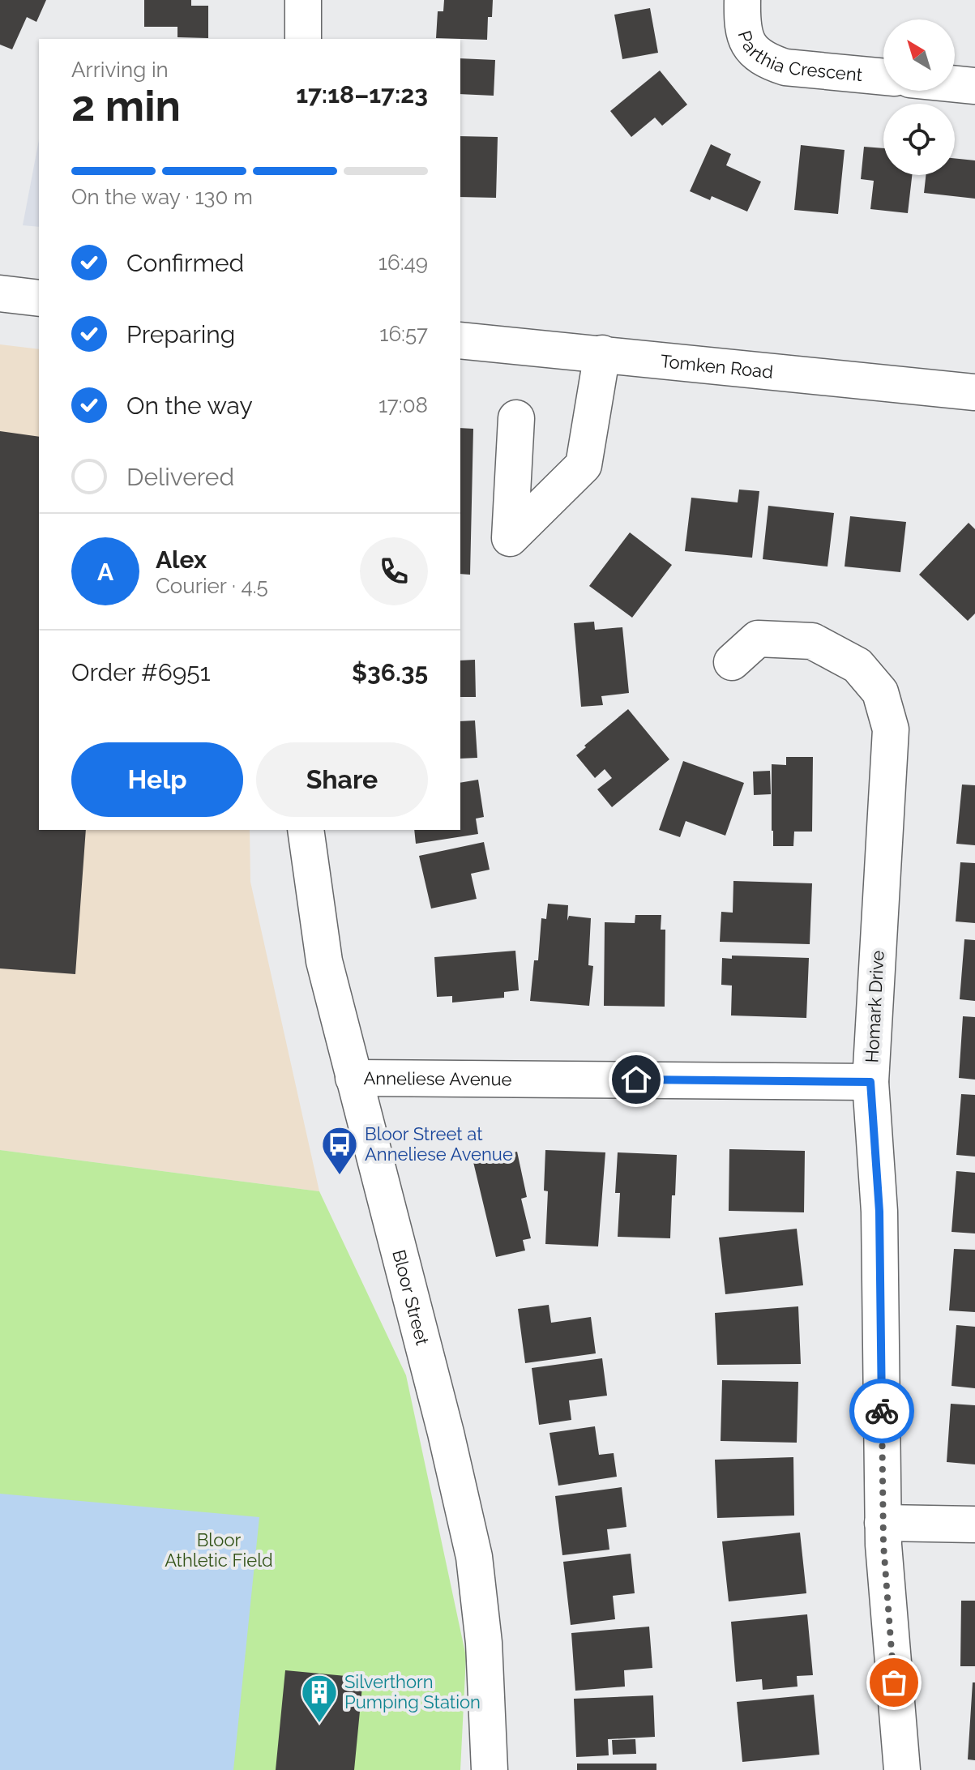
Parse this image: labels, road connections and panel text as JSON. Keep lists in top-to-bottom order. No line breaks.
{"streets":{"street":["Parthia Crescent","Tomken Road","Homark Drive","Anneliese Avenue","Bloor Street"]},"crossings":[["Homark Drive","Anneliese Avenue"],["Anneliese Avenue","Bloor Street"]],"parks":["Bloor Athletic Field"],"places":{"bus stop":["Bloor Street at Anneliese Avenue"],"building":["Silverthorn Pumping Station"]},"north":"top left","page":{"heading":["2 min","Arriving in","17:18–17:23"],"panel":["Alex","Courier · 4.5","Order #6951","$36.35"],"bar":"On the way · 130 m","list":[["Confirmed","16:49"],["Preparing","16:57"],["On the way","17:08"],"Delivered"],"round":"A","buttons":["Help","Share"]}}
